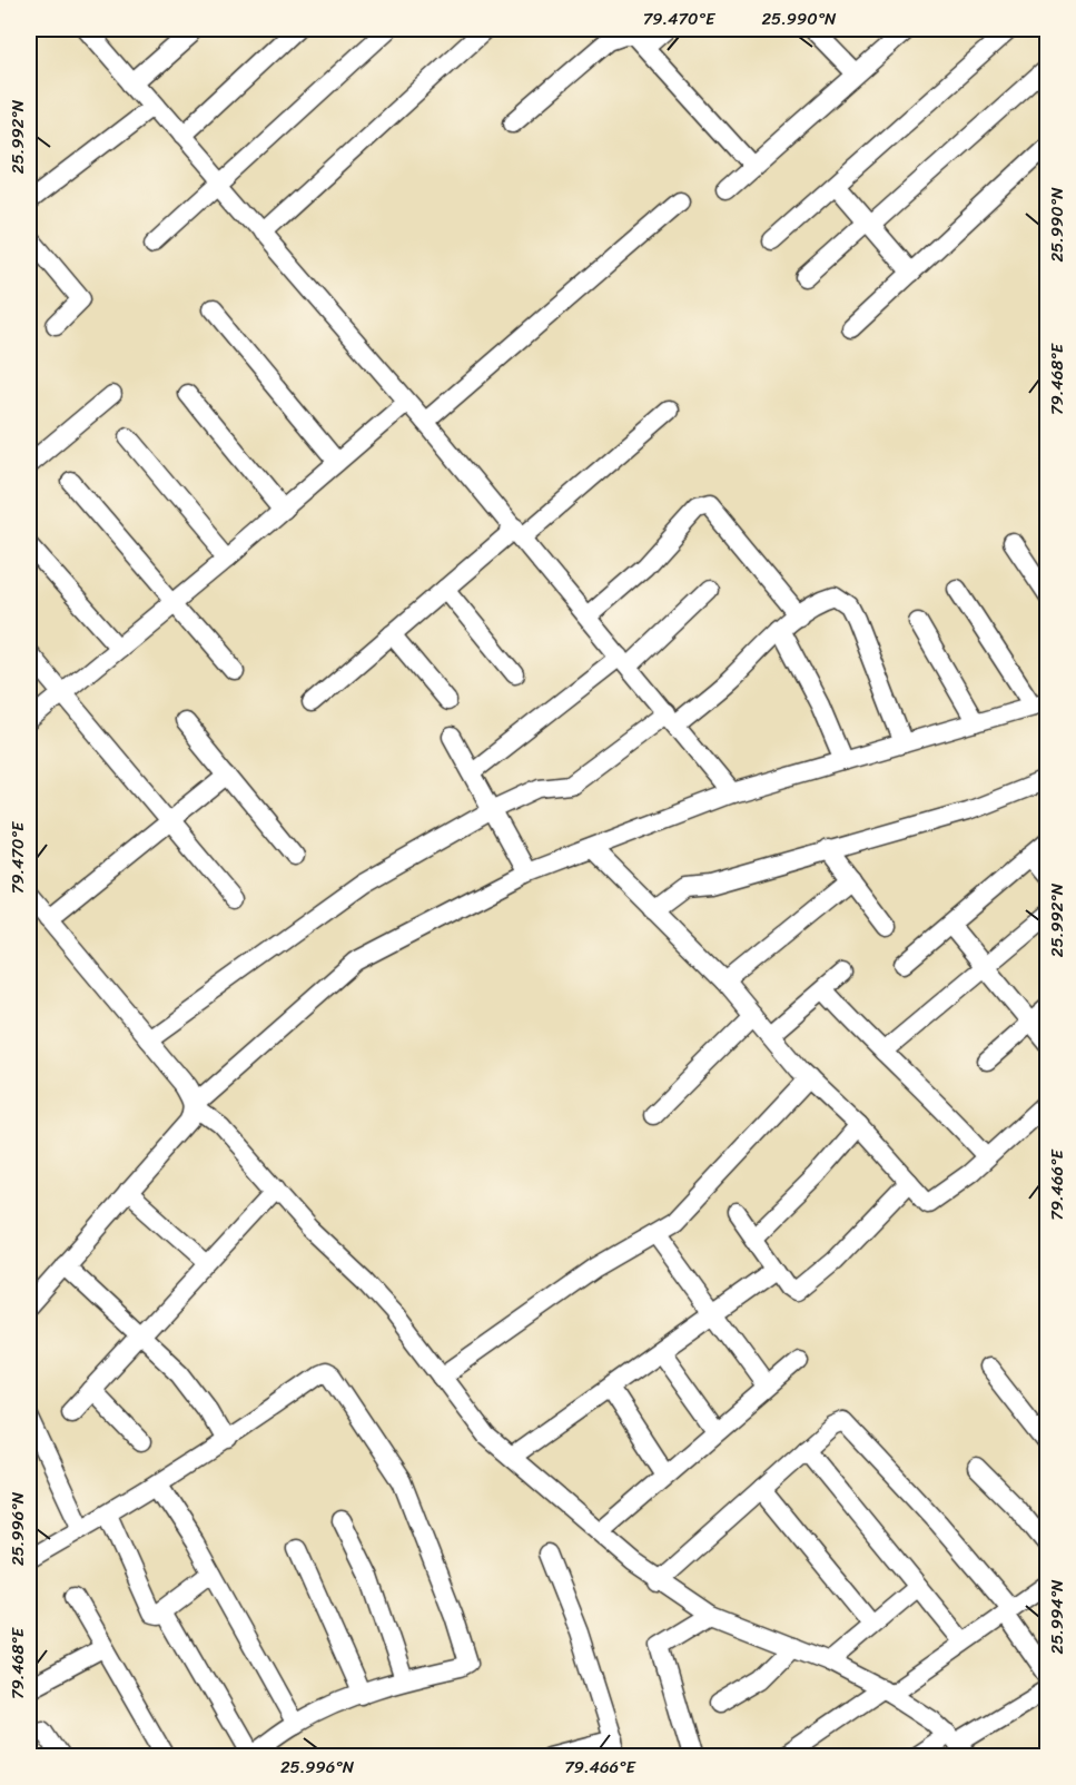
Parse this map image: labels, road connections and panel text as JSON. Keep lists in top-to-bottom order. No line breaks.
{"coordinates":["79.470°E","25.990°N","25.992°N","79.468°E","79.466°E","25.996°N","25.994°N"]}
